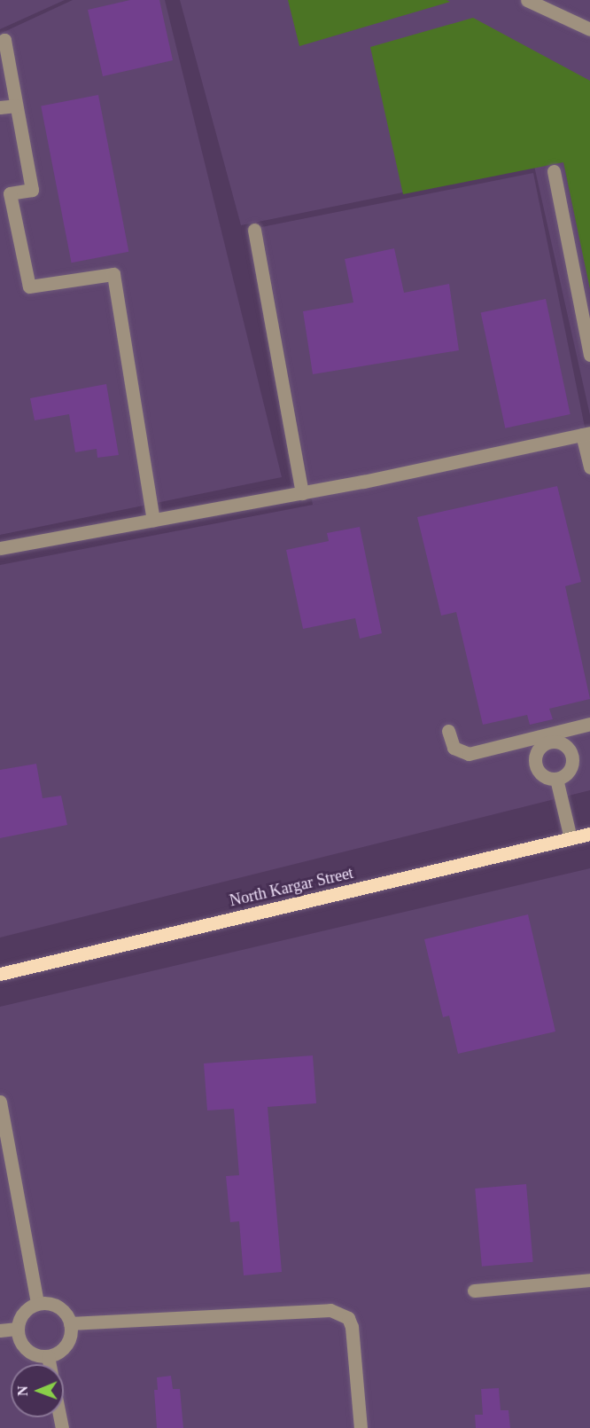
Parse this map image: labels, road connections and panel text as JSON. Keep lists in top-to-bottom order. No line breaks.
{"streets":{"main road":["North Kargar Street"]},"north":"left"}
